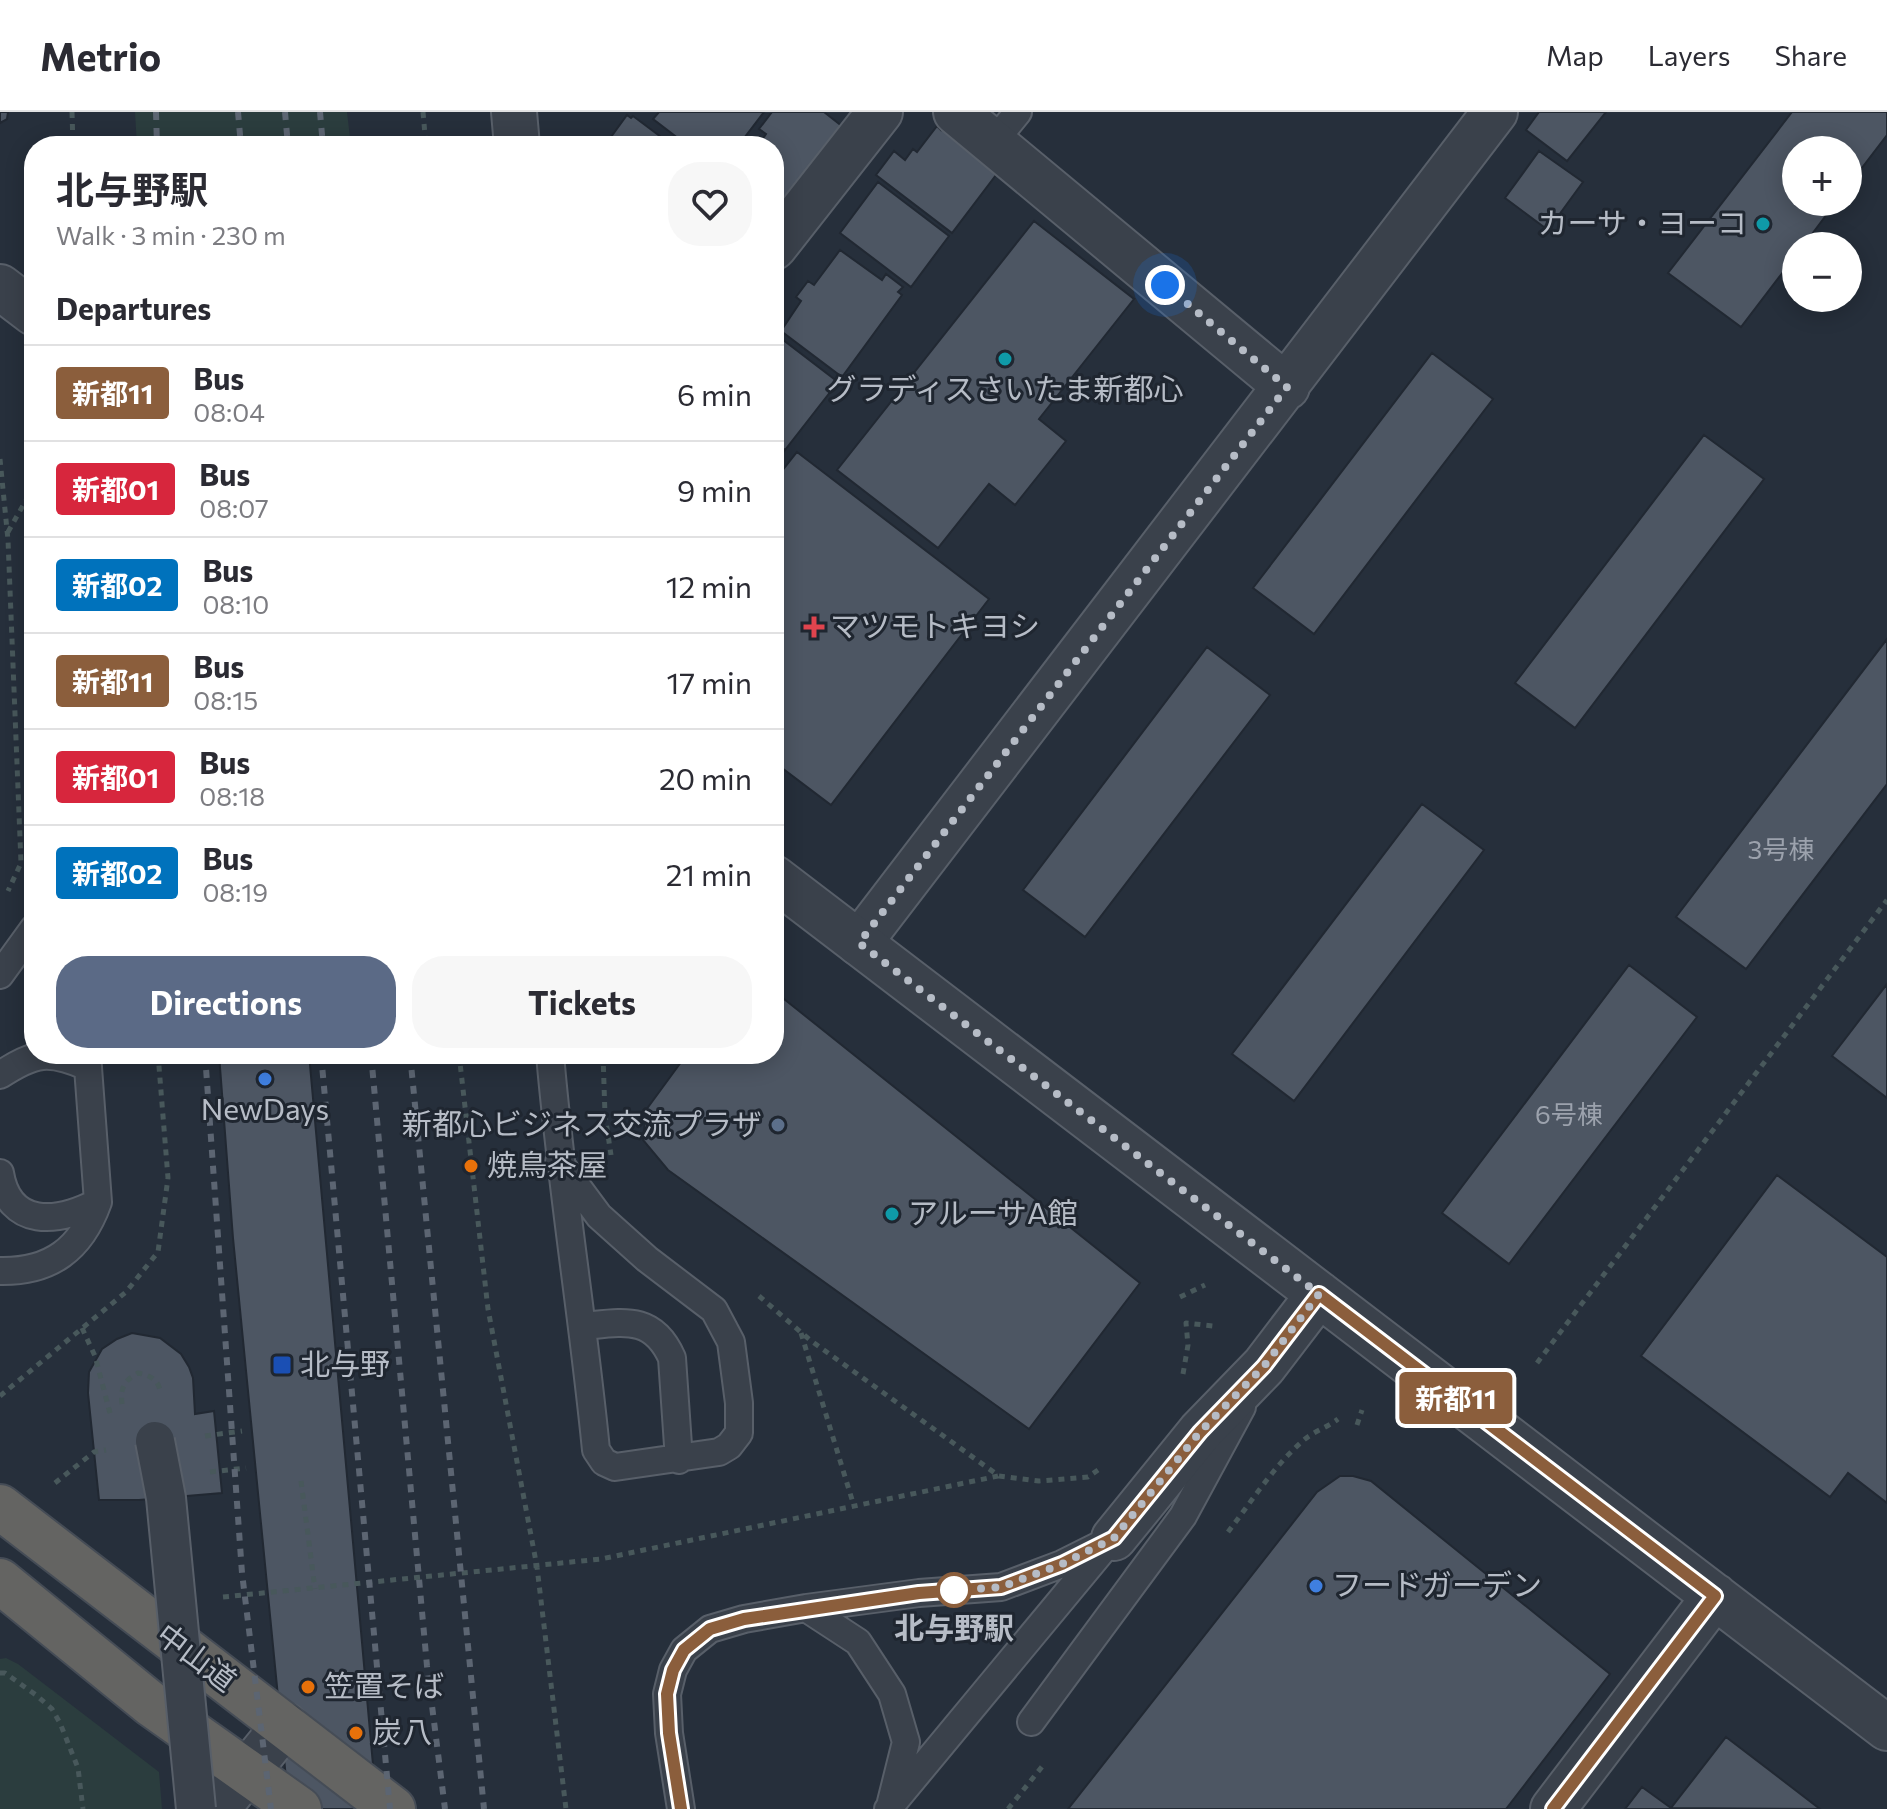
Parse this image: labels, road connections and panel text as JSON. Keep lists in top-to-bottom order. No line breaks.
{"streets":{"highway":["中山道"]},"places":{"other":["カーサ・ヨーコ","グラディスさいたま新都心","NewDays","新都心ビジネス交流プラザ","焼鳥茶屋","アルーサA館","フードガーデン","北与野駅","笠置そば","炭八"],"health":["マツモトキヨシ"],"transit":["北与野"]},"lines":["bus line 新都11"],"house_numbers":["3号棟","6号棟"],"page":{"header":"Metrio","nav":["Map","Layers","Share"],"on_map":"新都11","map_buttons":["+","−"],"heading":[["北与野駅","Walk · 3 min · 230 m"],"Departures"],"list":[{"mark":"新都11","name":"Bus","note":"08:04","value":"6 min"},{"mark":"新都01","name":"Bus","note":"08:07","value":"9 min"},{"mark":"新都02","name":"Bus","note":"08:10","value":"12 min"},{"mark":"新都11","name":"Bus","note":"08:15","value":"17 min"},{"mark":"新都01","name":"Bus","note":"08:18","value":"20 min"},{"mark":"新都02","name":"Bus","note":"08:19","value":"21 min"}],"buttons":["Directions","Tickets"]}}
